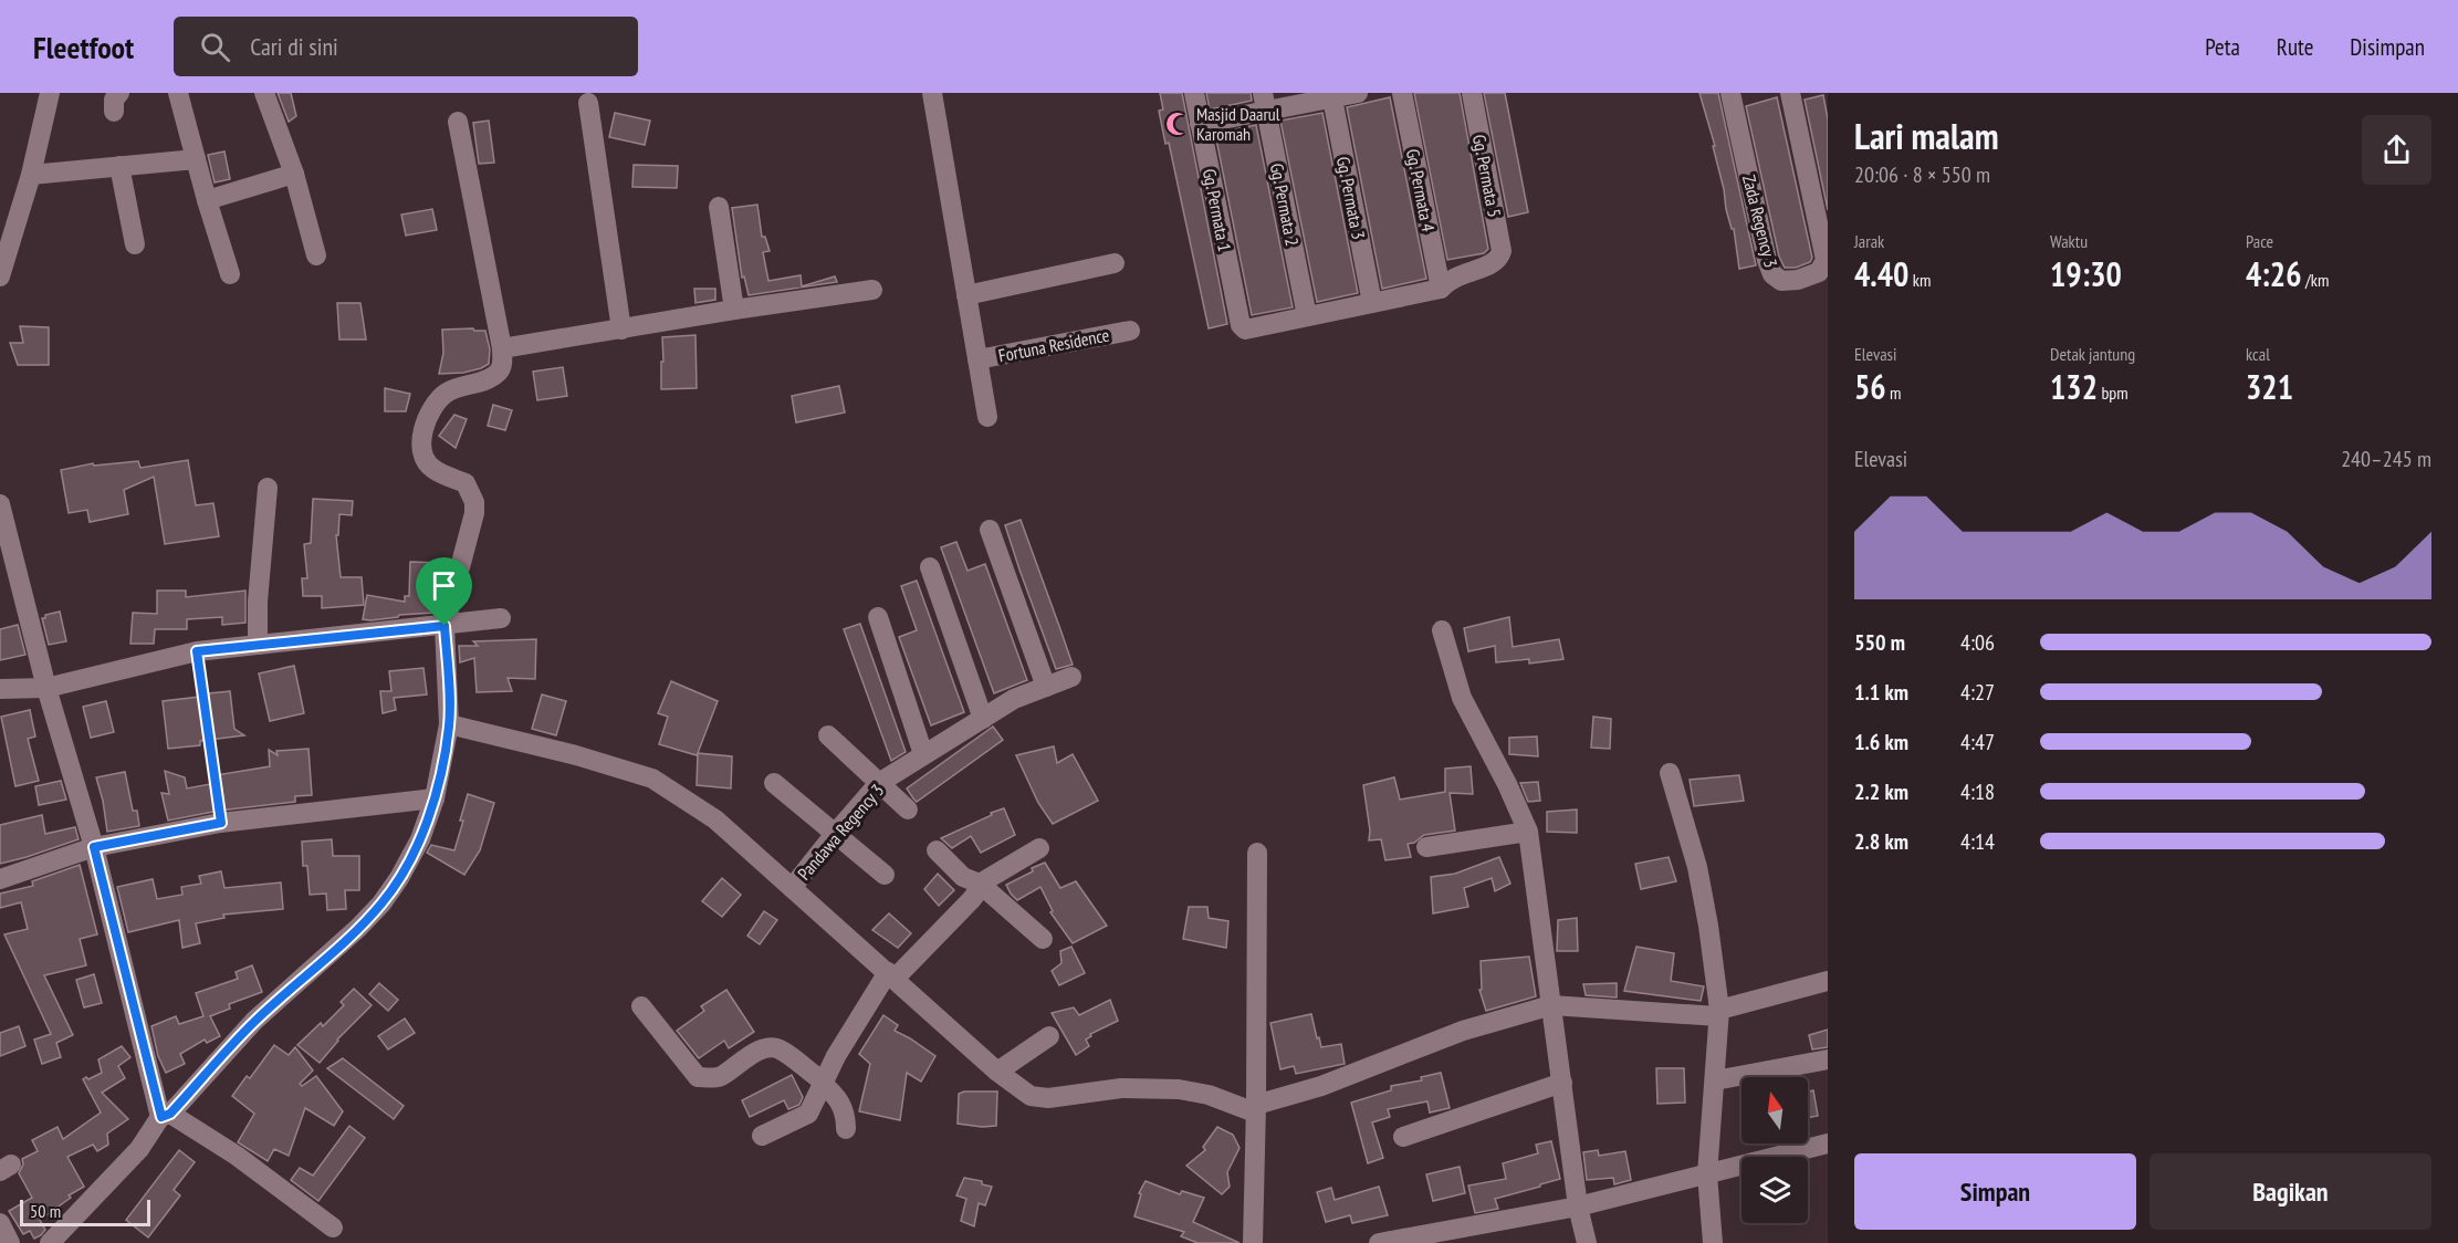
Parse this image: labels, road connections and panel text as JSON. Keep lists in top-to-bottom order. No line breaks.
{"streets":{"street":["Gg. Permata 5","Gg. Permata 4","Gg. Permata 3","Gg. Permata 2","Gg. Permata 1","Zada Regency 3","Fortuna Residence","Pandawa Regency 3"]},"crossings":[["Gg. Permata 5","Gg. Permata 4"],["Gg. Permata 2","Gg. Permata 1"]],"places":{"mosque":["Masjid Daarul Karomah"]},"scale_bar":"50 m","north":"top","page":{"header":"Fleetfoot","search":"Cari di sini","nav":["Peta","Rute","Disimpan"],"heading":["Lari malam","20:06 · 8 × 550 m"],"stats":[["Jarak","4.40 km"],["Waktu","19:30"],["Pace","4:26 /km"],["Elevasi","56 m"],["Detak jantung","132 bpm"],["kcal","321"]],"chart":["Elevasi","240–245 m"],"list":[{"name":"550 m","note":"4:06"},{"name":"1.1 km","note":"4:27"},{"name":"1.6 km","note":"4:47"},{"name":"2.2 km","note":"4:18"},{"name":"2.8 km","note":"4:14"}],"buttons":["Simpan","Bagikan"],"scale":"50 m"}}
